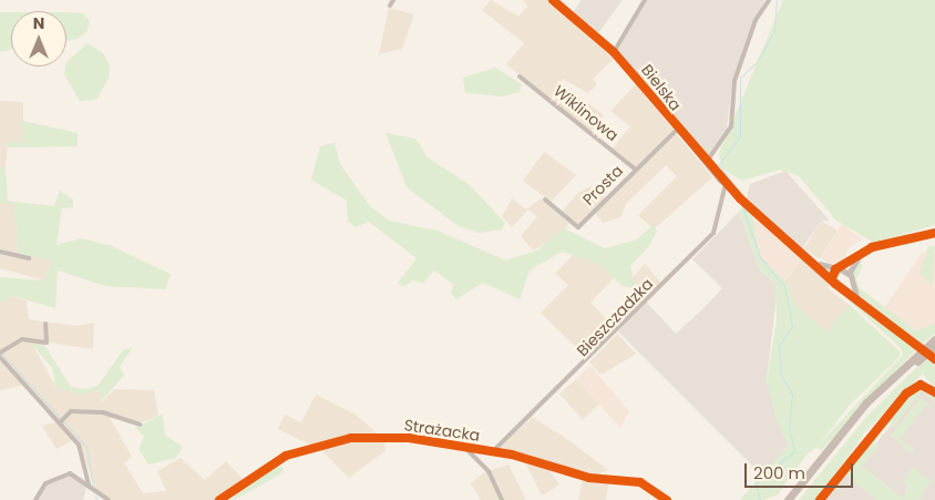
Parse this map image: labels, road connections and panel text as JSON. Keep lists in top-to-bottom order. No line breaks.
{"streets":{"street":["Bielska","Wiklinowa","Prosta","Bieszczadzka","Strażacka"]},"crossings":[["Bielska","Prosta"],["Bielska","Bieszczadzka"],["Wiklinowa","Prosta"],["Bieszczadzka","Strażacka"]],"scale_bar":"200 m","north":"top"}
